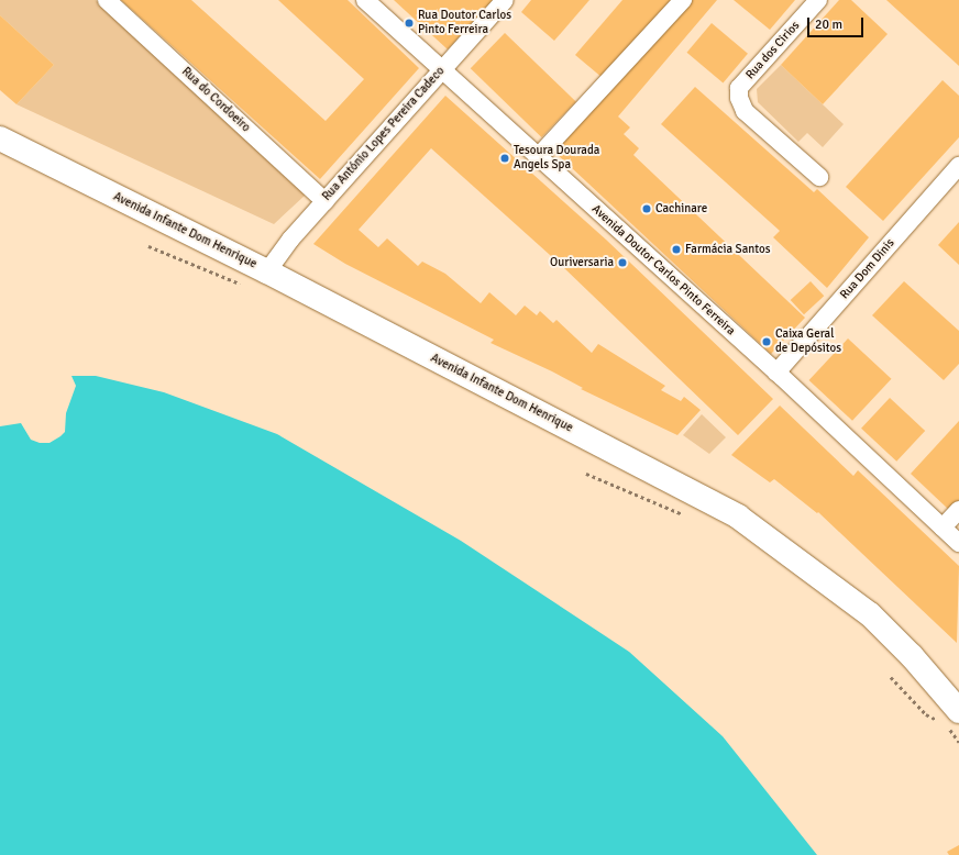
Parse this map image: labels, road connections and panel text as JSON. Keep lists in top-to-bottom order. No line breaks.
{"streets":{"main road":["Avenida Infante Dom Henrique"],"street":["Rua dos Cirios","Rua do Cordoeiro","Rua António Lopes Pereira Cadeco","Rua Dom Dinis","Avenida Doutor Carlos Pinto Ferreira"]},"crossings":[["Rua do Cordoeiro","Rua António Lopes Pereira Cadeco"],["Rua António Lopes Pereira Cadeco","Avenida Infante Dom Henrique"],["Rua António Lopes Pereira Cadeco","Avenida Doutor Carlos Pinto Ferreira"],["Rua Dom Dinis","Avenida Doutor Carlos Pinto Ferreira"]],"places":["Rua Doutor Carlos Pinto Ferreira","Tesoura Dourada Angels Spa","Cachinare","Farmácia Santos","Ouriversaria","Caixa Geral de Depósitos"],"scale_bar":"20 m"}
